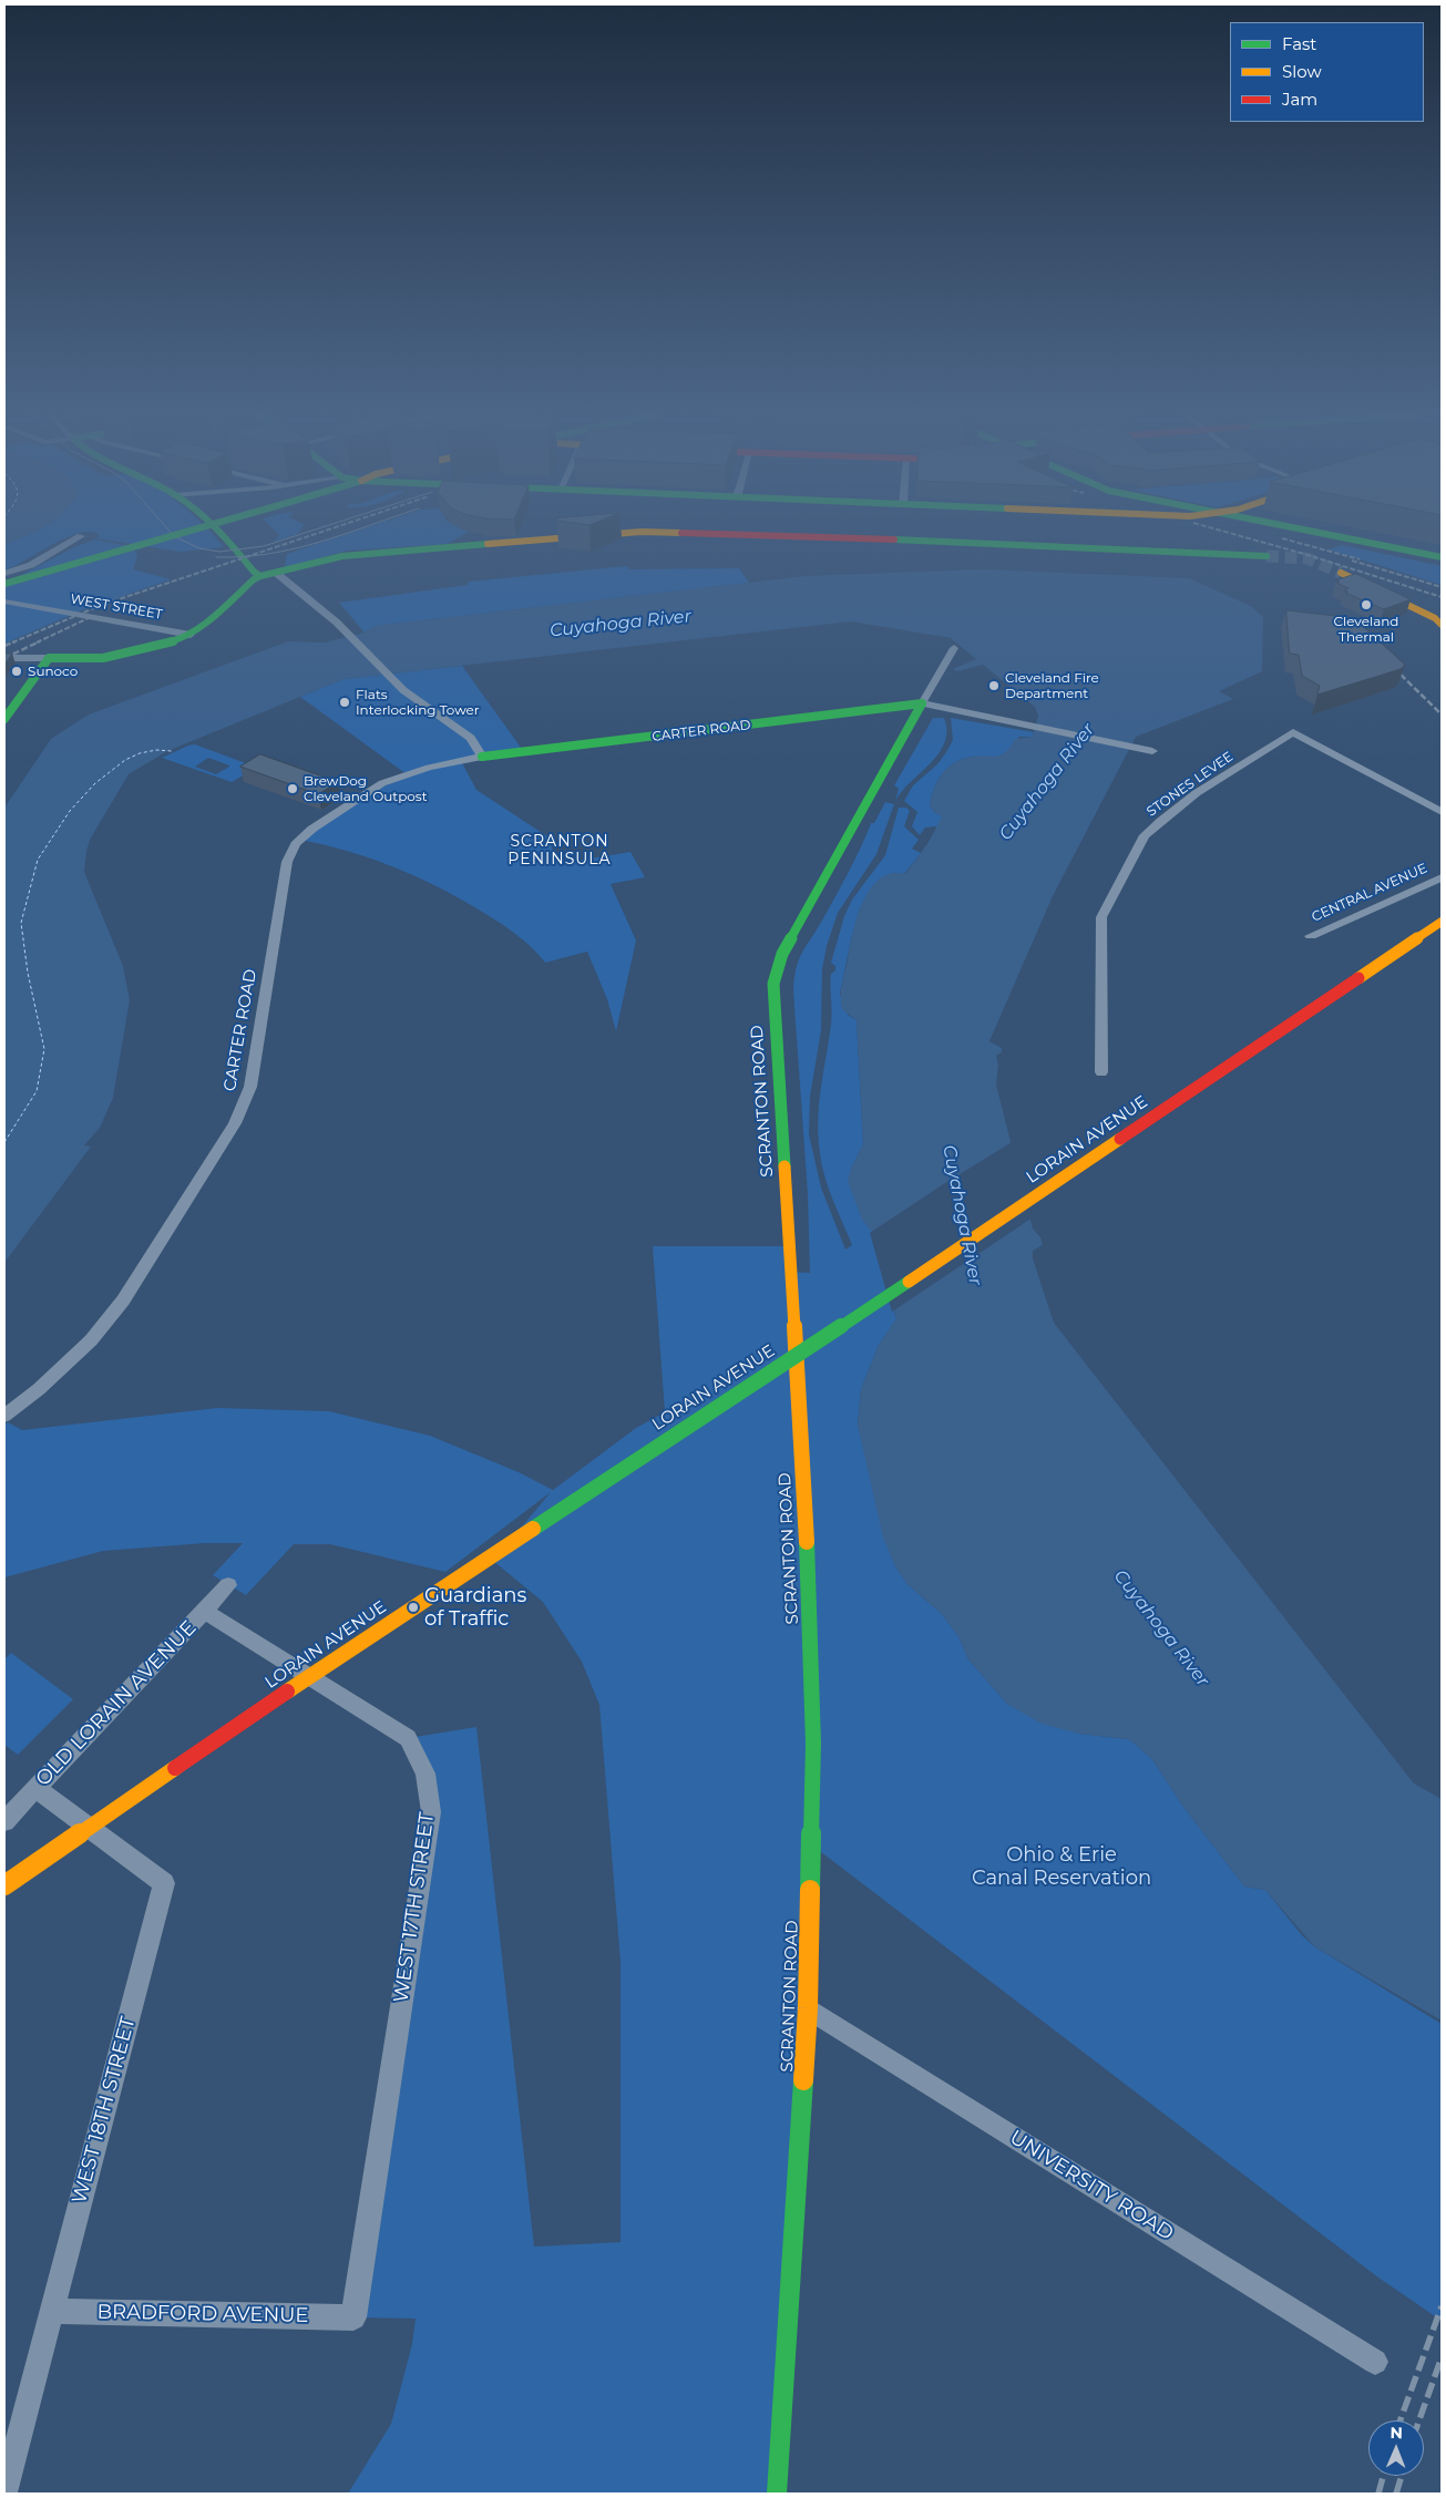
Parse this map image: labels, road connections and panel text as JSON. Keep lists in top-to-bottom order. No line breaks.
{"streets":{"street":["WEST STREET","CARTER ROAD","STONES LEVEE","CENTRAL AVENUE","SCRANTON ROAD","LORAIN AVENUE","OLD LORAIN AVENUE","WEST 17TH STREET","WEST 18TH STREET","UNIVERSITY ROAD","BRADFORD AVENUE"]},"crossings":[["CARTER ROAD","SCRANTON ROAD"],["SCRANTON ROAD","UNIVERSITY ROAD"],["OLD LORAIN AVENUE","WEST 17TH STREET"],["OLD LORAIN AVENUE","WEST 18TH STREET"],["WEST 17TH STREET","BRADFORD AVENUE"],["WEST 18TH STREET","BRADFORD AVENUE"]],"districts":["SCRANTON PENINSULA"],"water":["Cuyahoga River"],"parks":["Ohio & Erie Canal Reservation"],"places":["Cleveland Thermal","Sunoco","Cleveland Fire Department","Flats Interlocking Tower","BrewDog Cleveland Outpost","Guardians of Traffic"],"legend":["Fast","Slow","Jam"],"north":"top"}
